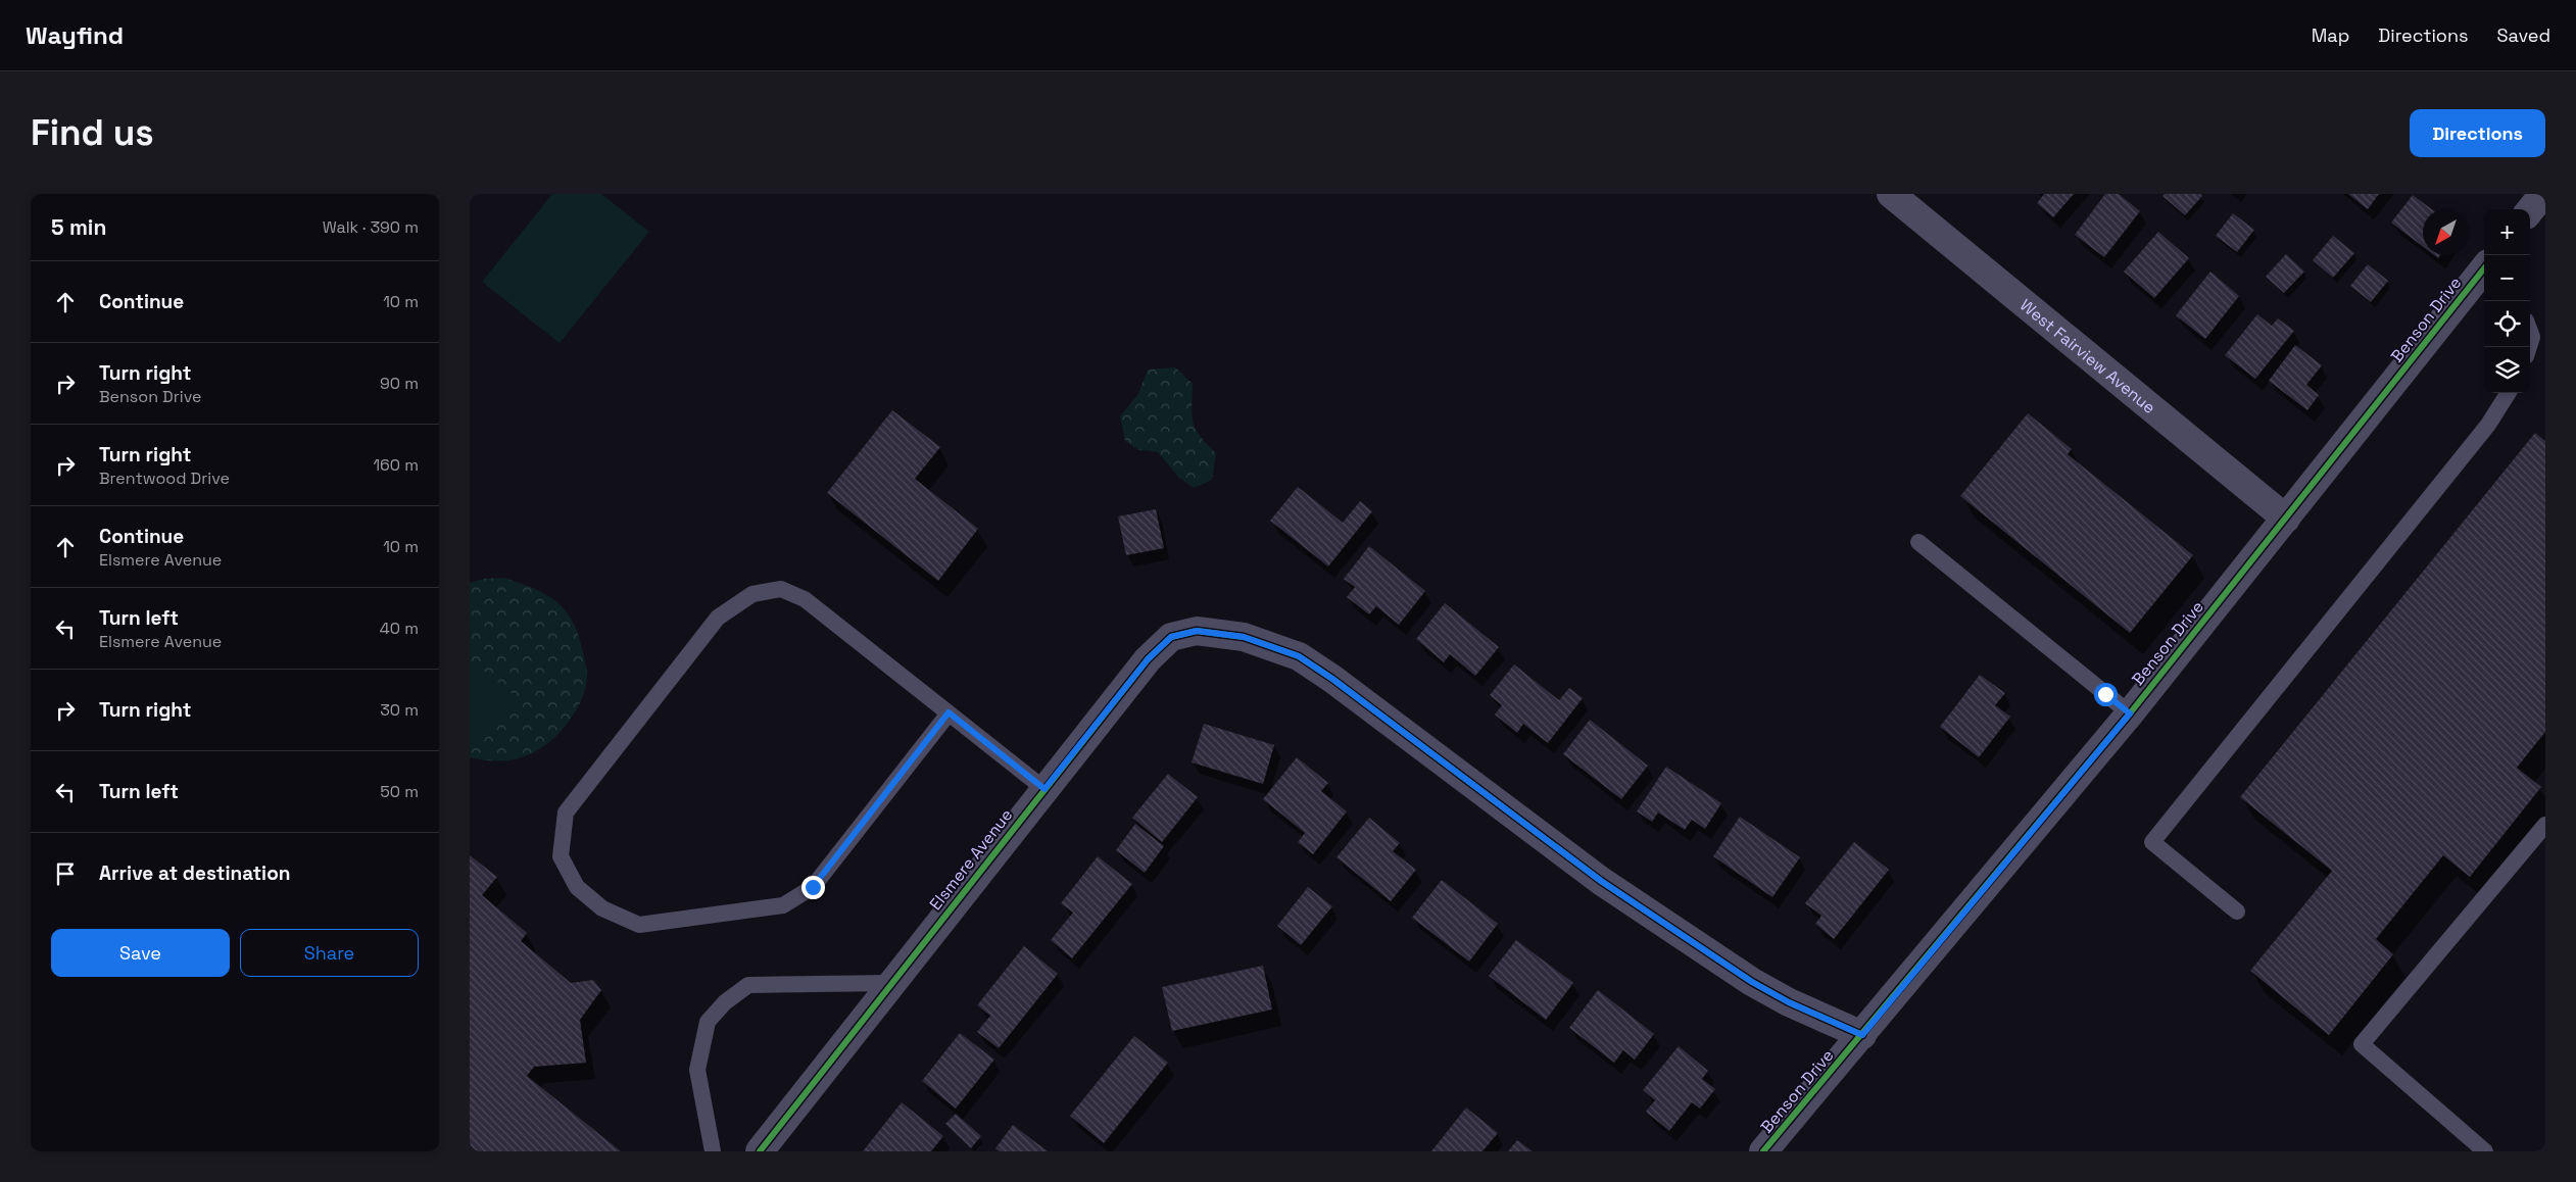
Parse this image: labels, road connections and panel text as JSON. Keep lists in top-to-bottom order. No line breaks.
{"streets":{"street":["Benson Drive","West Fairview Avenue","Elsmere Avenue"]},"crossings":[["Benson Drive","West Fairview Avenue"],["Benson Drive","Elsmere Avenue"]],"north":"bottom left","page":{"header":"Wayfind","nav":["Map","Directions","Saved"],"buttons":["Directions",["Save","Share"]],"title":"Find us","heading":["5 min","Walk · 390 m"],"map_buttons":["+","−"],"list":[["Continue","10 m"],["Turn right","Benson Drive","90 m"],["Turn right","Brentwood Drive","160 m"],["Continue","Elsmere Avenue","10 m"],["Turn left","Elsmere Avenue","40 m"],["Turn right","30 m"],["Turn left","50 m"],"Arrive at destination"]}}
